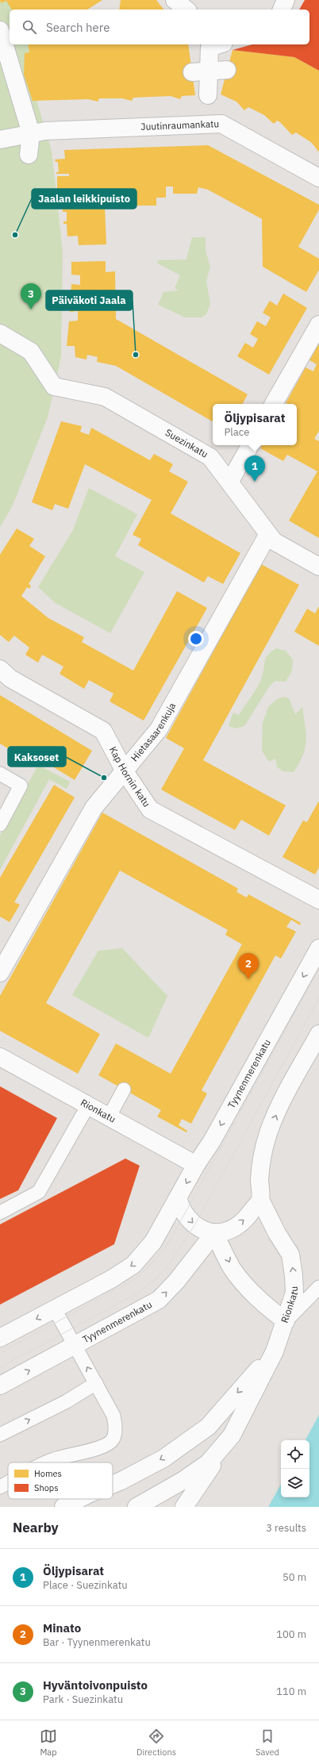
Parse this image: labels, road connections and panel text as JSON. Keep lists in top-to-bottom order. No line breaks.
{"streets":{"street":["Juutinraumankatu","Suezinkatu","Hietasaarenkuja","Kap Hornin katu","Tyynenmerenkatu","Rionkatu"]},"crossings":[["Suezinkatu","Hietasaarenkuja"],["Hietasaarenkuja","Kap Hornin katu"],["Tyynenmerenkatu","Rionkatu"]],"places":["Jaalan leikkipuisto","Päiväkoti Jaala","Kaksoset"],"legend":["Homes","Shops"],"page":{"search":"Search here","pins":["3","1","2"],"popup":["Öljypisarat","Place"],"heading":["Nearby","3 results"],"list":[{"mark":"1","name":"Öljypisarat","note":"Place · Suezinkatu","value":"50 m"},{"mark":"2","name":"Minato","note":"Bar · Tyynenmerenkatu","value":"100 m"},{"mark":"3","name":"Hyväntoivonpuisto","note":"Park · Suezinkatu","value":"110 m"}],"nav":["Map","Directions","Saved"]}}
